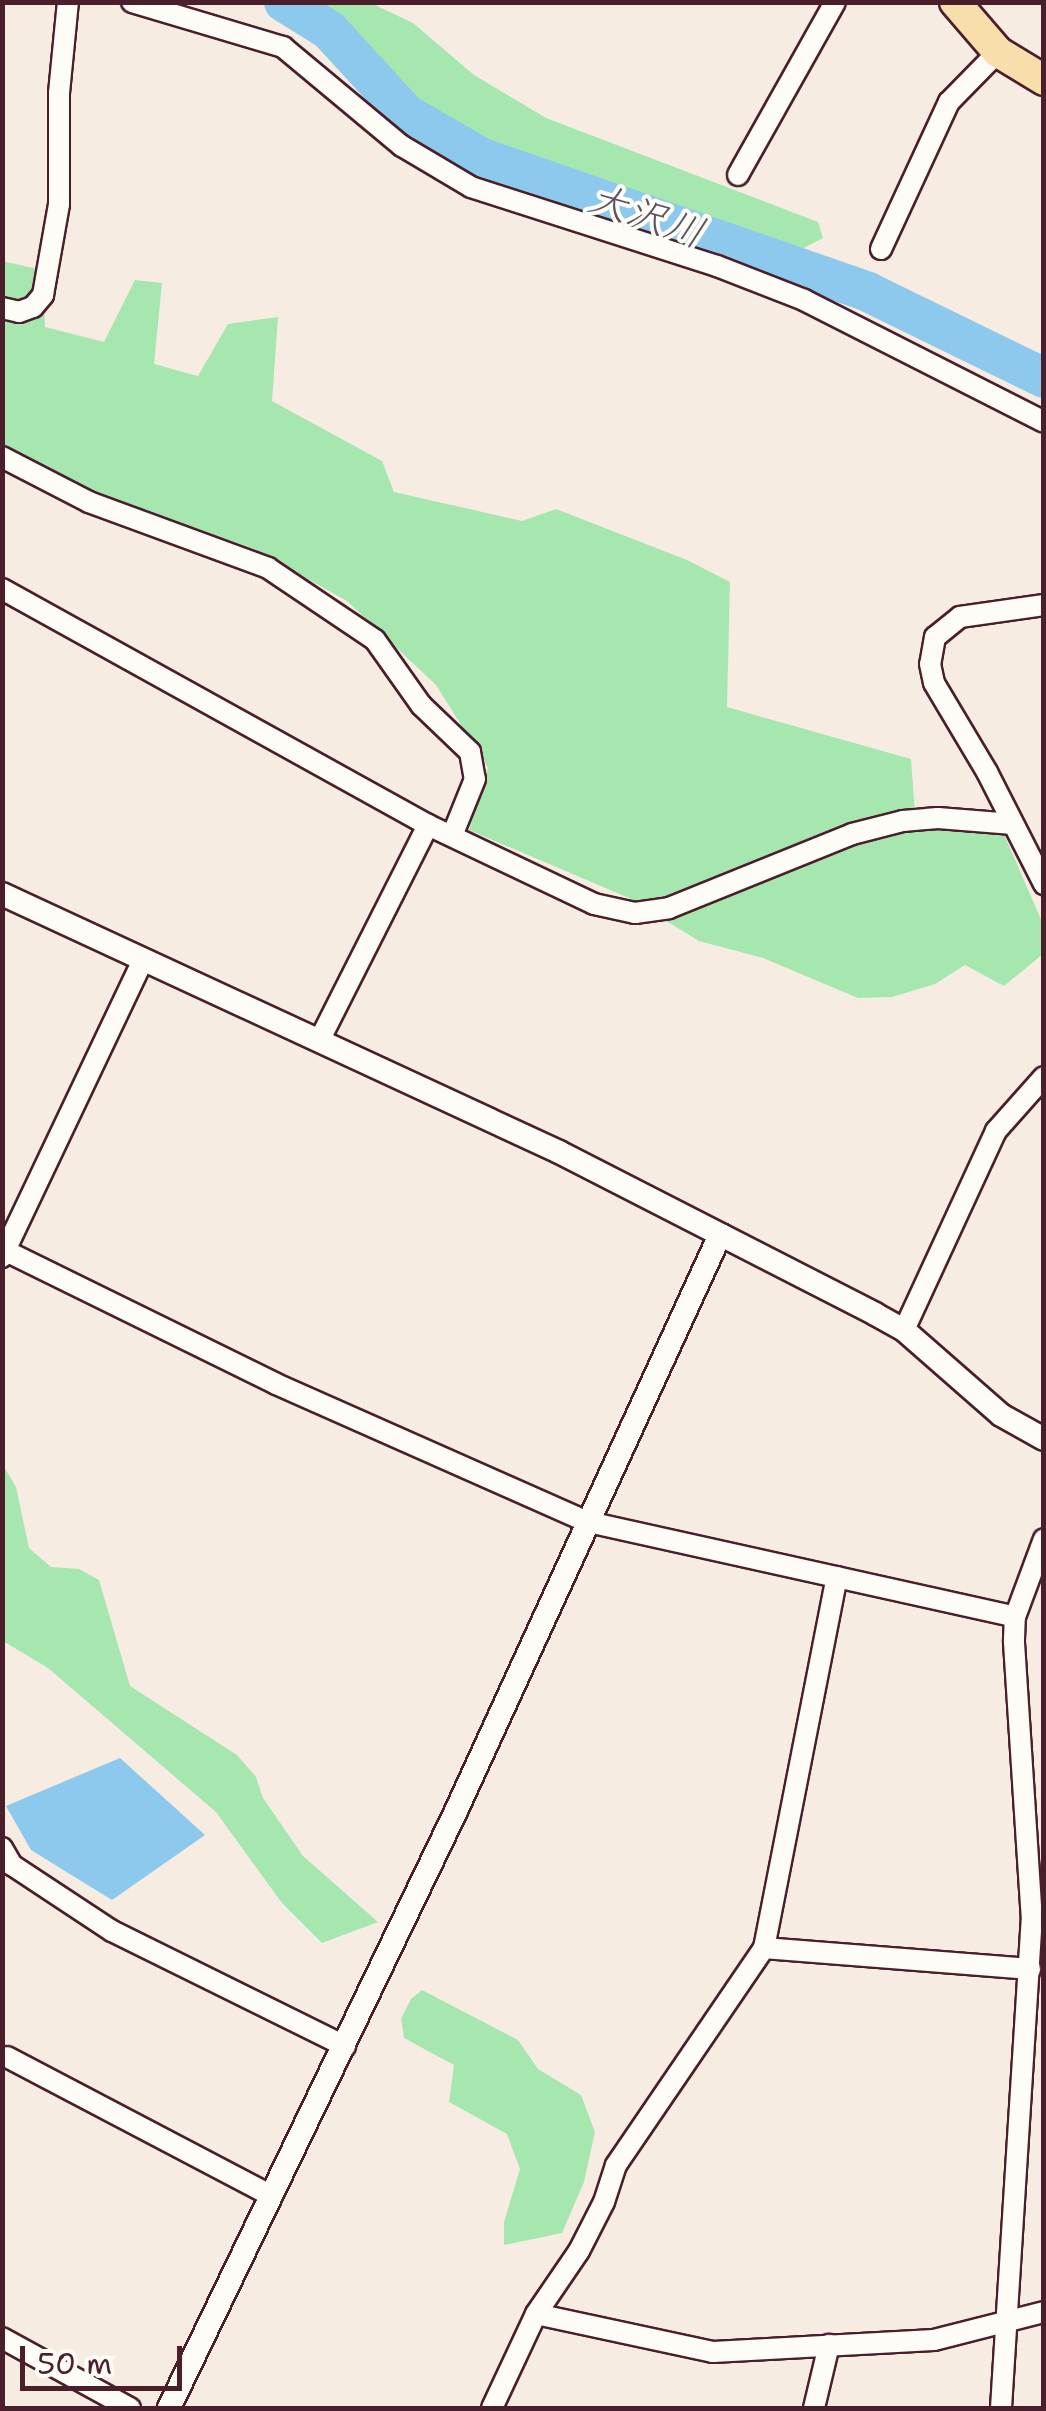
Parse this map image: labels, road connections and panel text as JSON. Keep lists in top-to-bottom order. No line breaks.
{"water":["大沢川"],"scale_bar":"50 m"}
